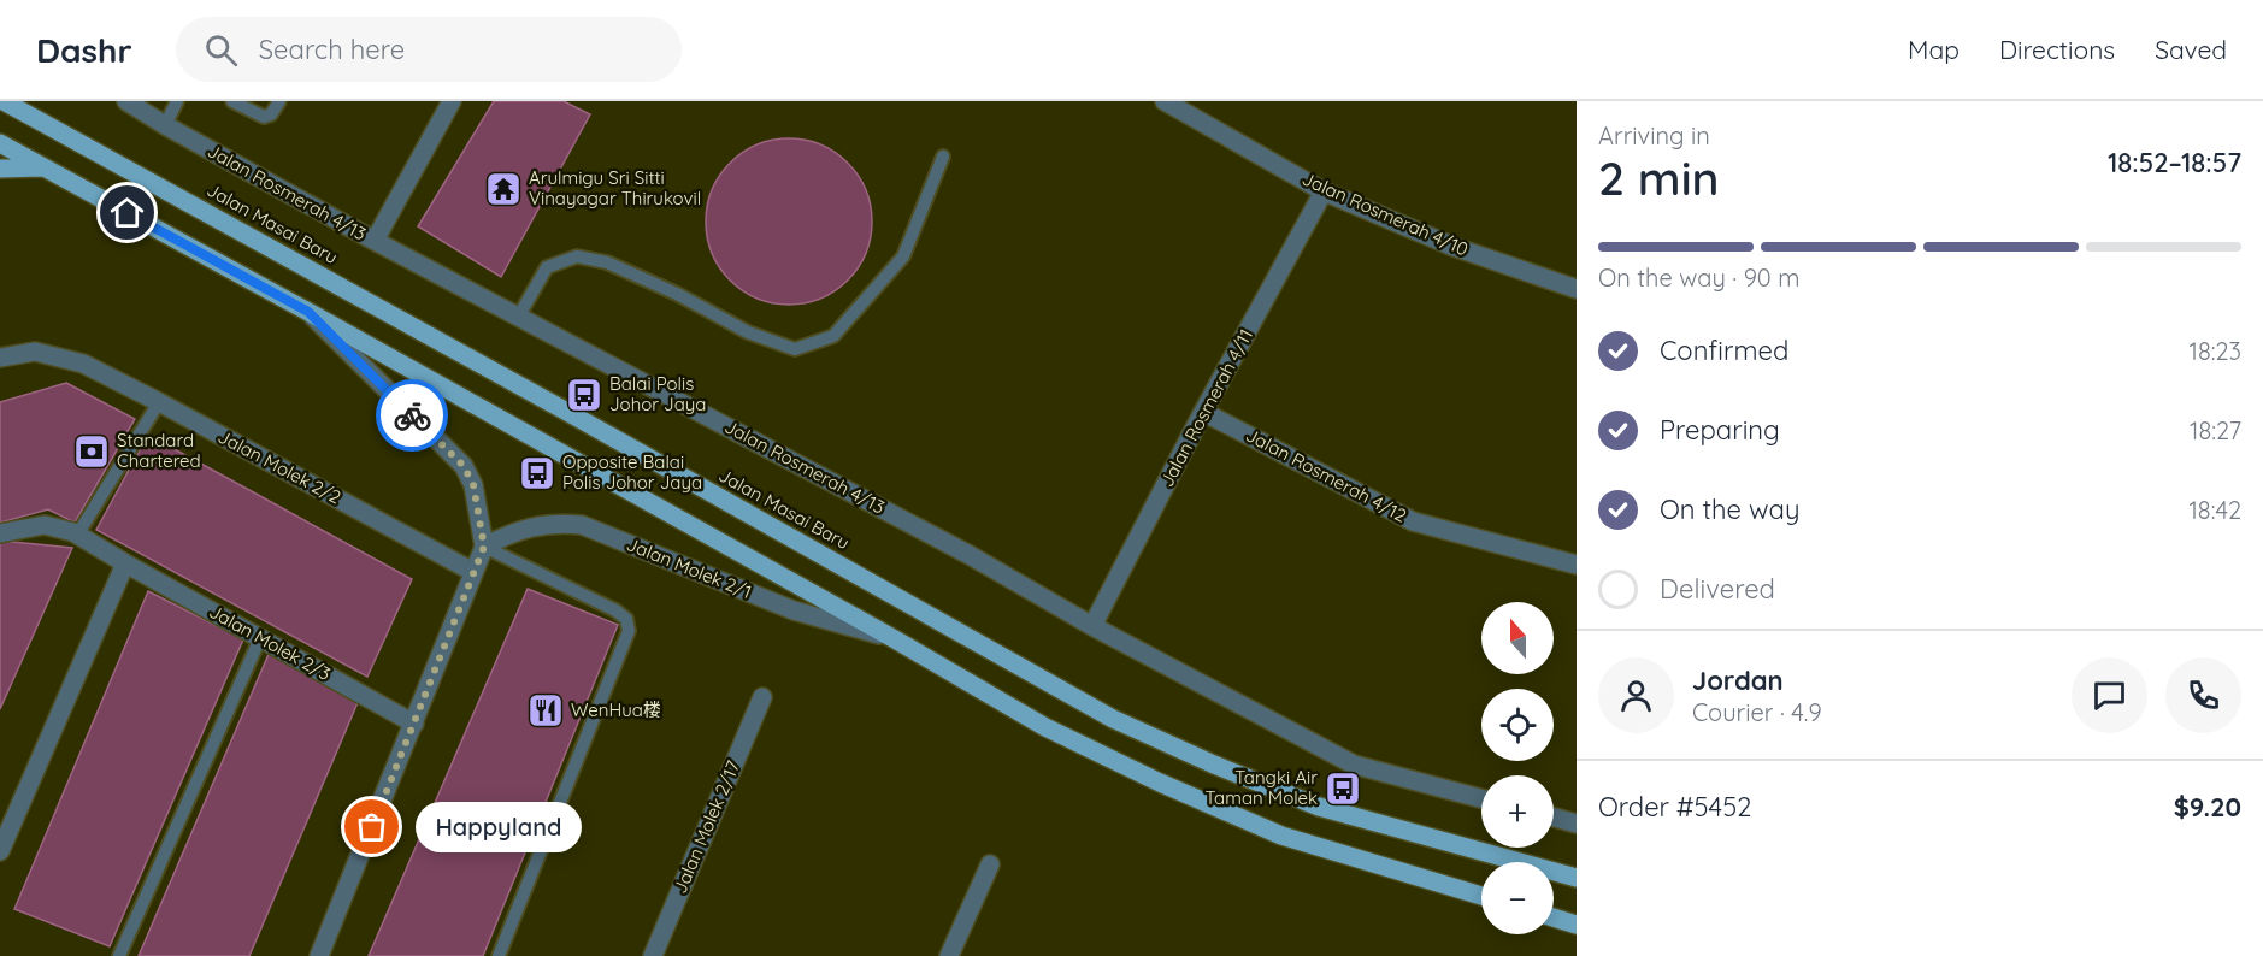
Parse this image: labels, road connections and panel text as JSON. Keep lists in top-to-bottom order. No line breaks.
{"streets":{"main road":["Jalan Masai Baru"],"street":["Jalan Rosmerah 4/13","Jalan Rosmerah 4/10","Jalan Rosmerah 4/11","Jalan Molek 2/2","Jalan Rosmerah 4/12","Jalan Molek 2/1","Jalan Molek 2/3","Jalan Molek 2/17"]},"crossings":[["Jalan Rosmerah 4/13","Jalan Rosmerah 4/11"],["Jalan Rosmerah 4/10","Jalan Rosmerah 4/11"],["Jalan Rosmerah 4/11","Jalan Rosmerah 4/12"]],"places":{"temple":["Arulmigu Sri Sitti Vinayagar Thirukovil"],"bus stop":["Balai Polis Johor Jaya","Opposite Balai Polis Johor Jaya","Tangki Air Taman Molek"],"bank":["Standard Chartered"],"restaurant":["WenHua楼"],"other":["Happyland"]},"north":"top","page":{"header":"Dashr","search":"Search here","nav":["Map","Directions","Saved"],"heading":["2 min","Arriving in","18:52–18:57"],"panel":["Jordan","Courier · 4.9","Order #5452","$9.20"],"bar":"On the way · 90 m","list":[["Confirmed","18:23"],["Preparing","18:27"],["On the way","18:42"],"Delivered"],"map_buttons":["+","−"],"bubble":"Happyland"}}
